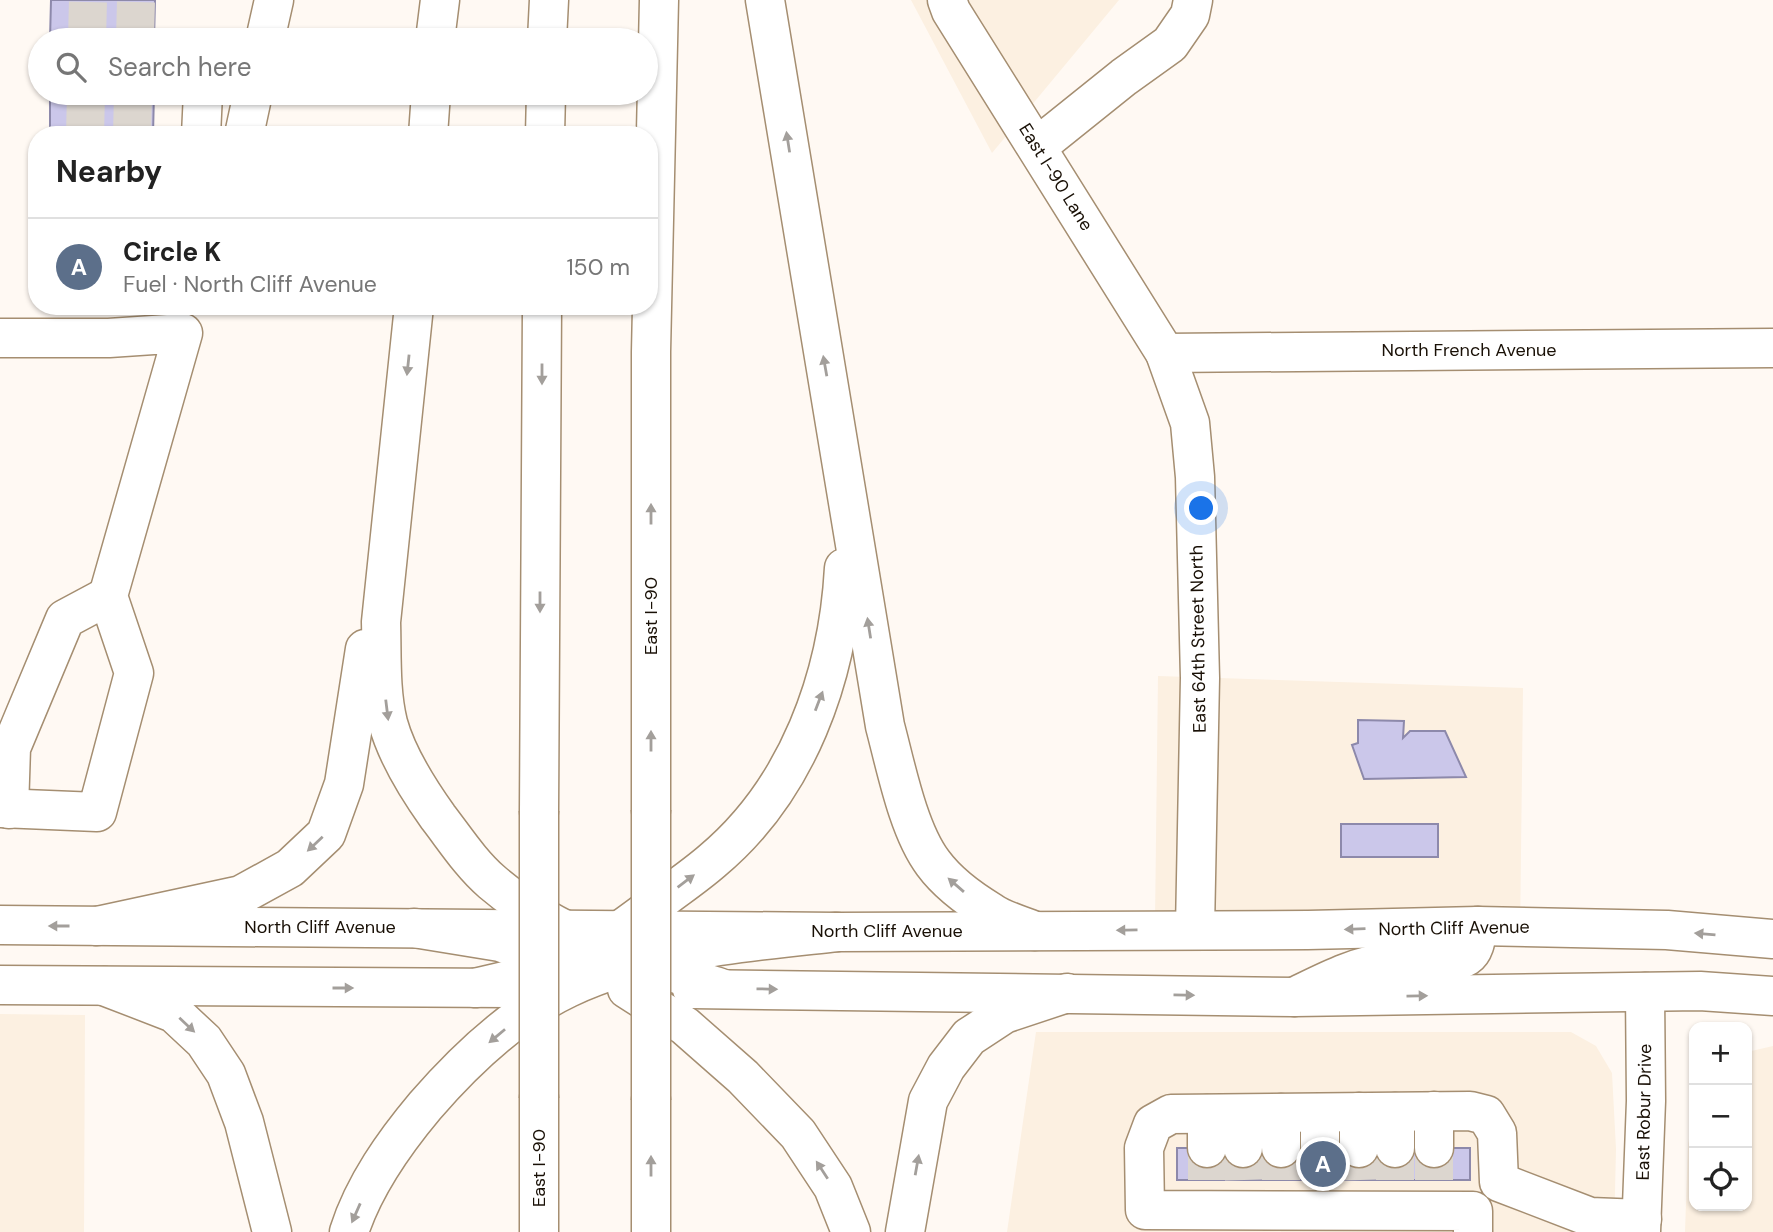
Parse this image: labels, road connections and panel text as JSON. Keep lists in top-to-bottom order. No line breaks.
{"streets":{"main road":["East I-90 Lane","North French Avenue","East I-90","East 64th Street North","North Cliff Avenue","East Robur Drive"]},"crossings":[["East I-90 Lane","North French Avenue"],["East I-90 Lane","East 64th Street North"],["North French Avenue","East 64th Street North"],["East 64th Street North","North Cliff Avenue"]],"page":{"search":"Search here","heading":"Nearby","list":[{"mark":"A","name":"Circle K","note":"Fuel · North Cliff Avenue","value":"150 m"}],"map_buttons":["+","−"],"pins":"A"}}
